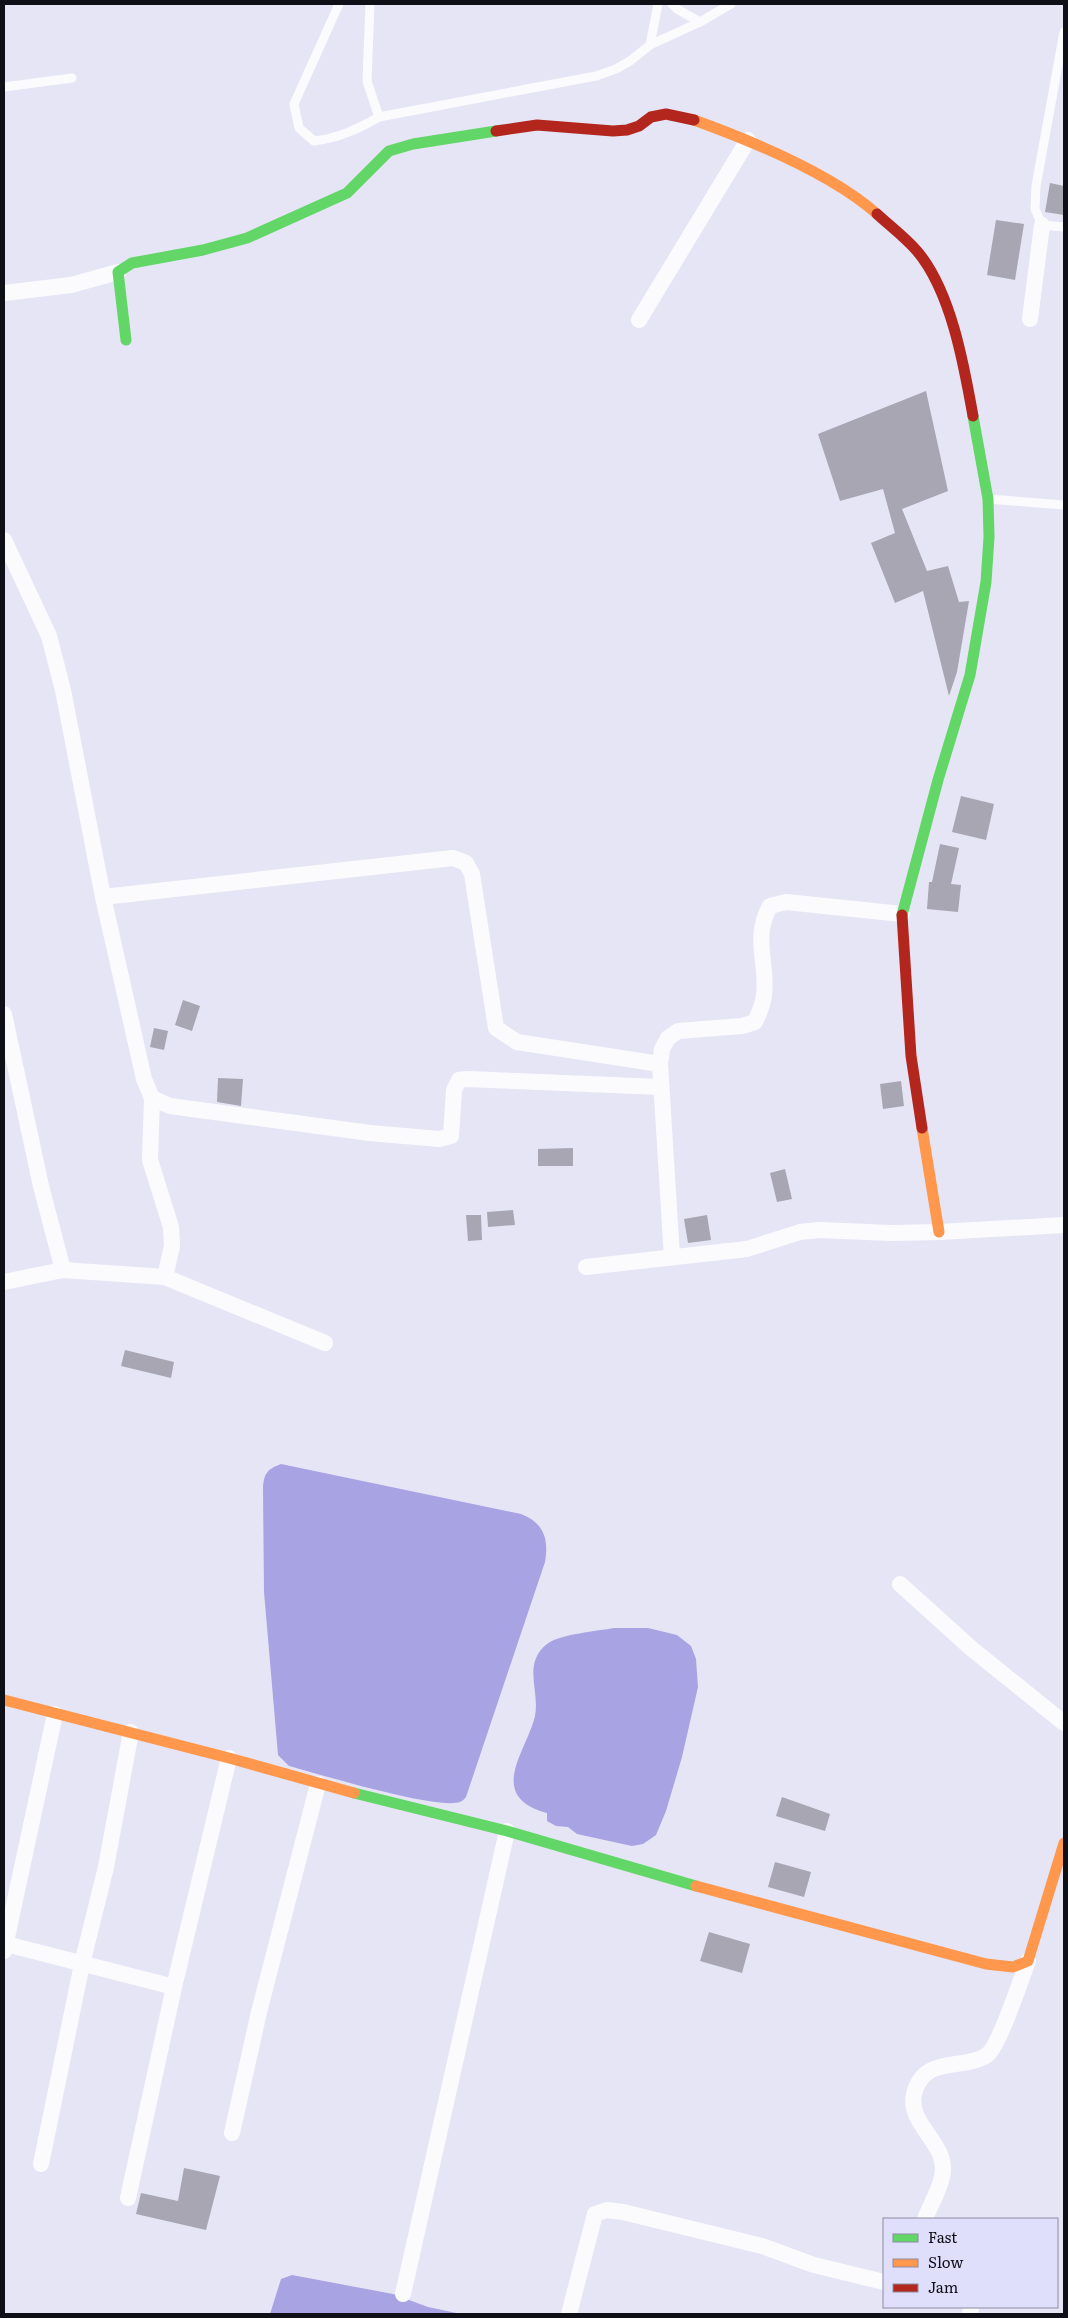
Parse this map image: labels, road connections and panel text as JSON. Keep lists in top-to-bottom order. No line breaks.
{"legend":["Fast","Slow","Jam"]}
